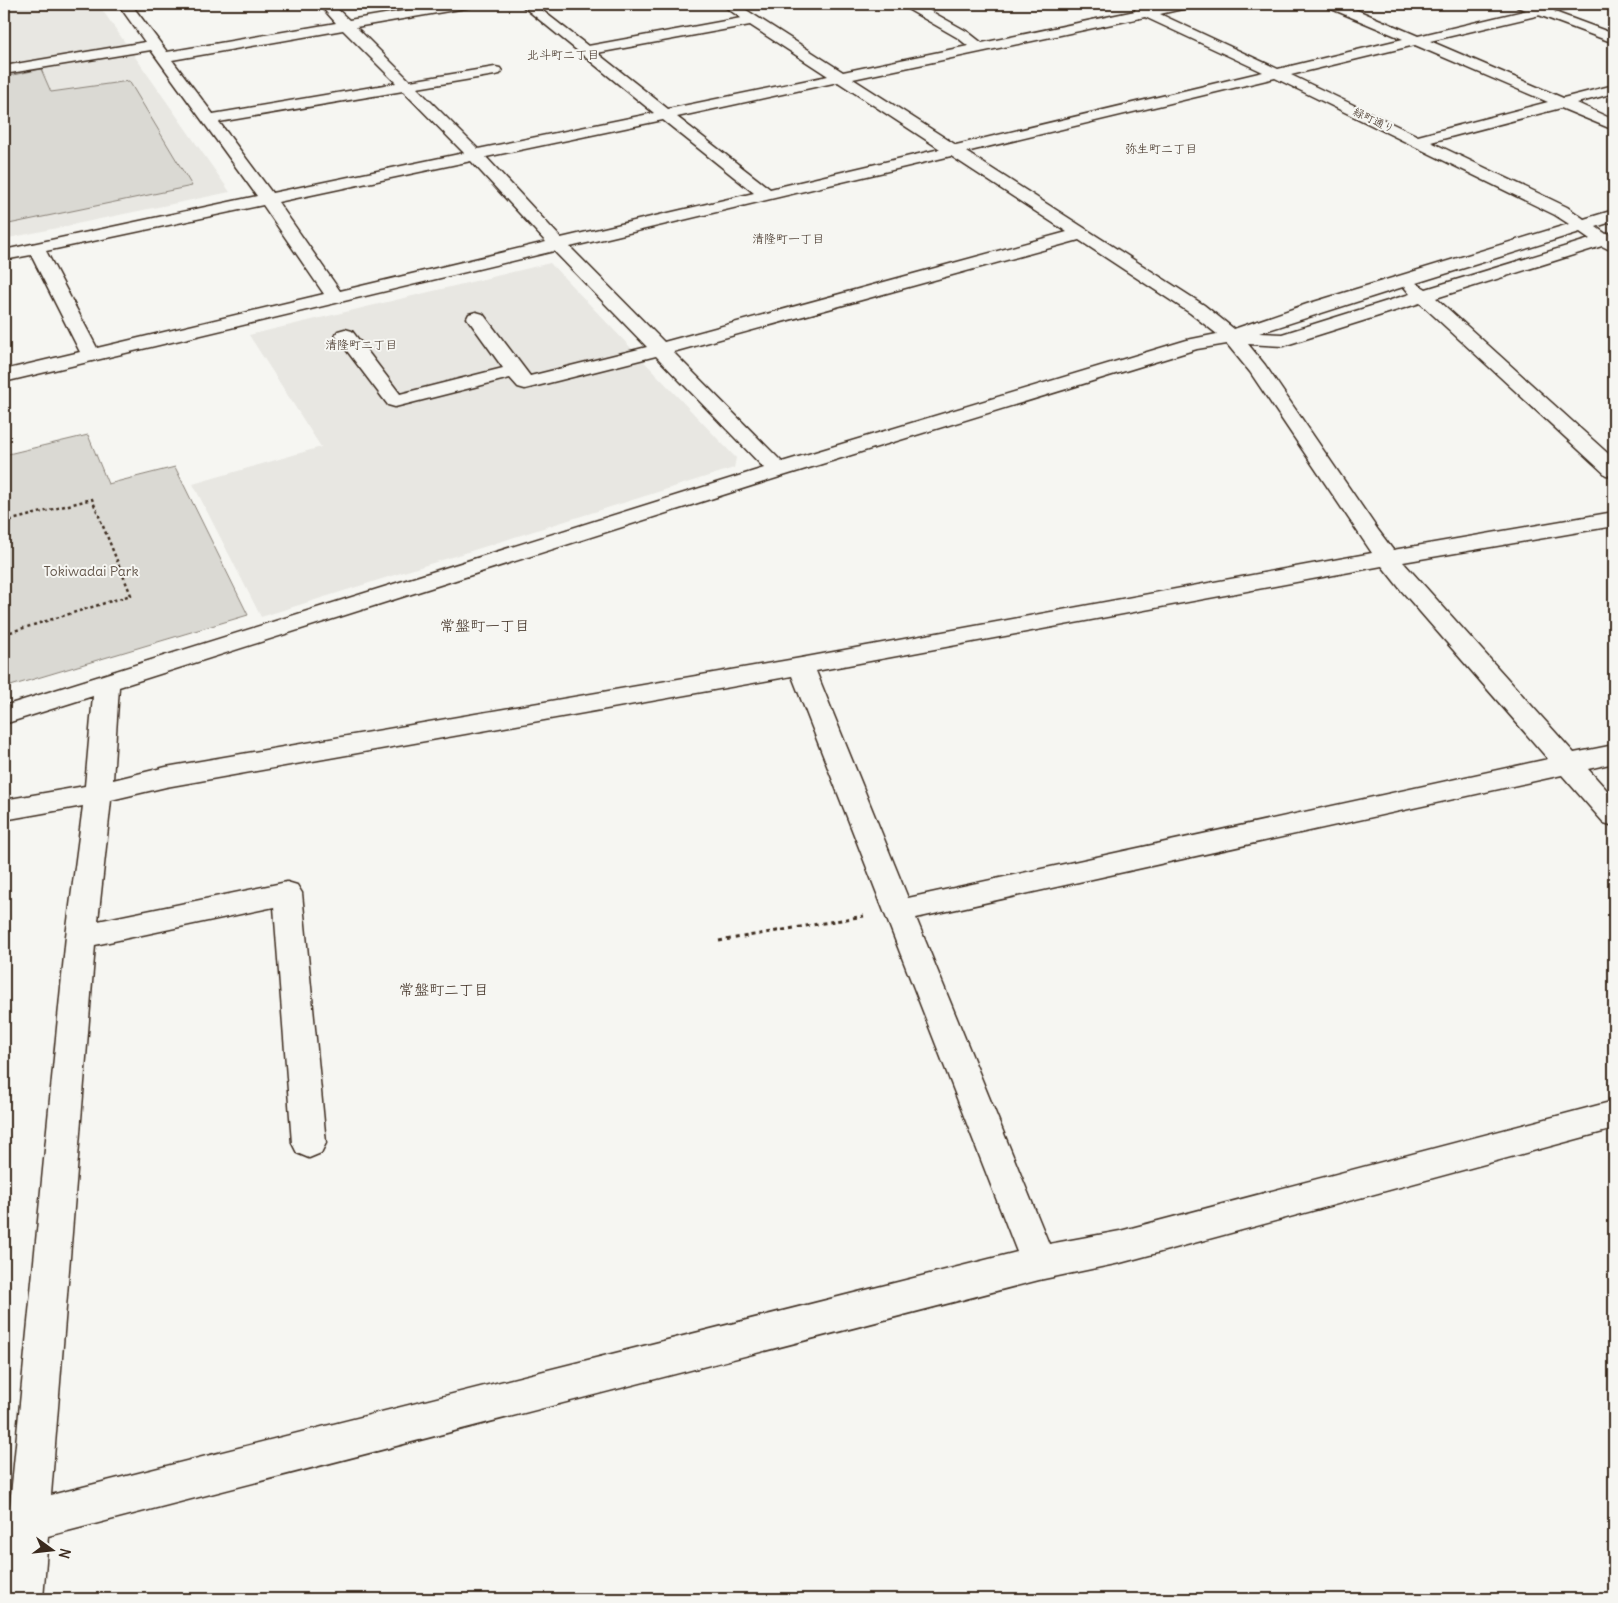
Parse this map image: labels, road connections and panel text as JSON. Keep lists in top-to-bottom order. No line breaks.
{"streets":{"street":["緑町通り"]},"districts":["北斗町二丁目","弥生町二丁目","清隆町一丁目","清隆町二丁目","常盤町一丁目","常盤町二丁目"],"parks":["Tokiwadai Park"],"north":"right"}
